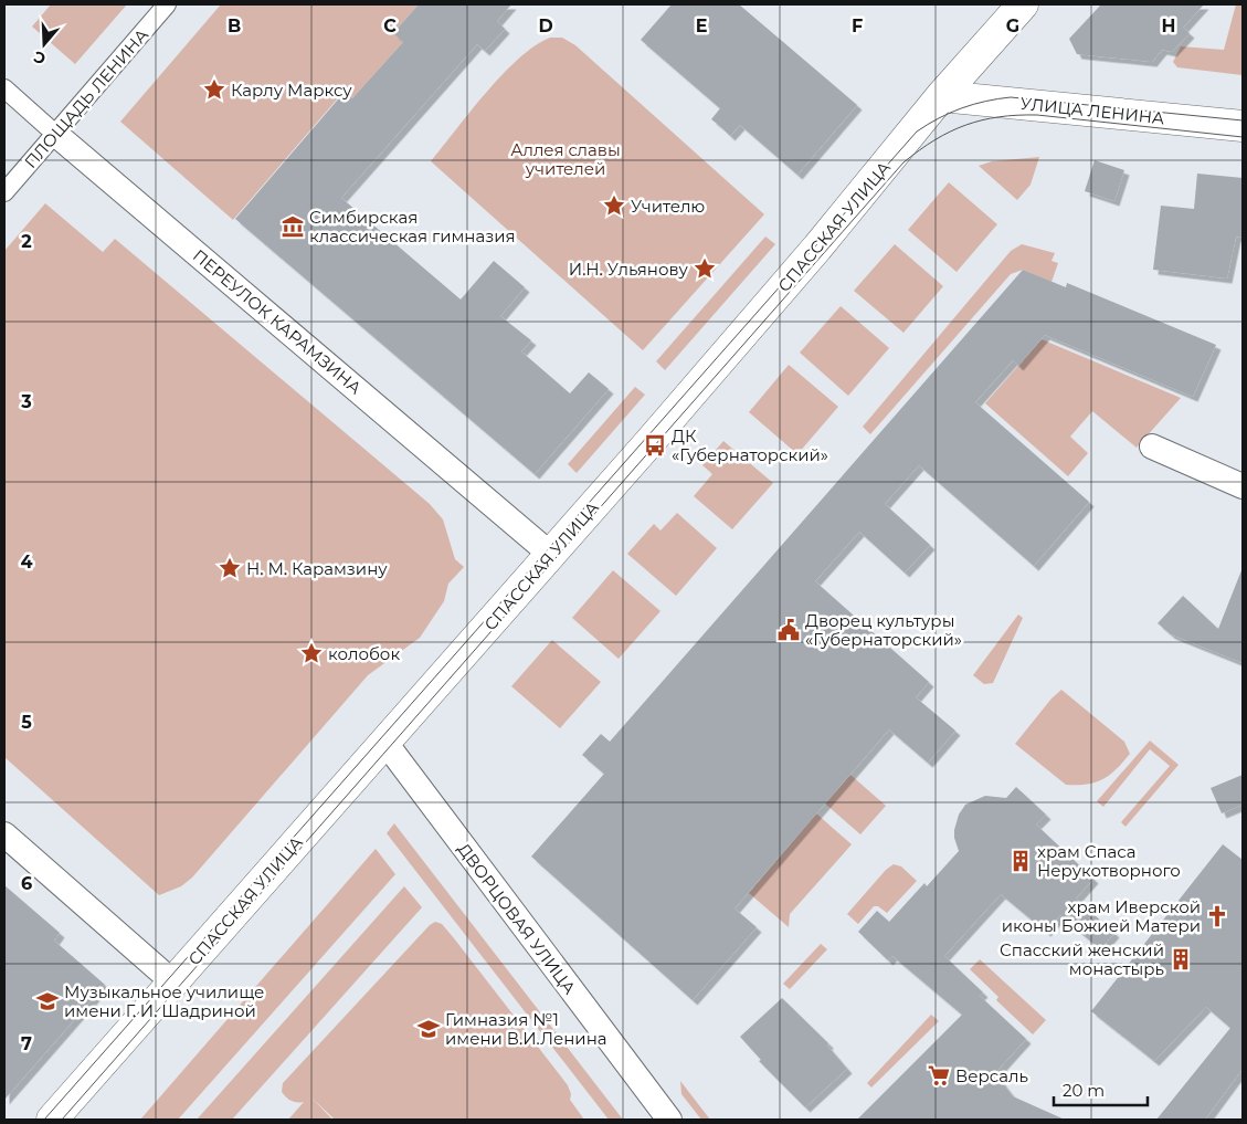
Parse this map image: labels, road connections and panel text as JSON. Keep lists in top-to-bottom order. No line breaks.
{"streets":{"street":["ПЛОЩАДЬ ЛЕНИНА","УЛИЦА ЛЕНИНА","СПАССКАЯ УЛИЦА","ПЕРЕУЛОК КАРАМЗИНА","ДВОРЦОВАЯ УЛИЦА"]},"crossings":[["ПЛОЩАДЬ ЛЕНИНА","ПЕРЕУЛОК КАРАМЗИНА"],["УЛИЦА ЛЕНИНА","СПАССКАЯ УЛИЦА"],["СПАССКАЯ УЛИЦА","ПЕРЕУЛОК КАРАМЗИНА"],["СПАССКАЯ УЛИЦА","ДВОРЦОВАЯ УЛИЦА"]],"parks":["Аллея славы учителей"],"places":{"place":["Карлу Марксу","Учителю","И.Н. Ульянову","Н. М. Карамзину","колобок"],"museum":["Симбирская классическая гимназия"],"bus stop":["ДК «Губернаторский»"],"public building":["Дворец культуры «Губернаторский»"],"building":["xрам Спаса Нерукотворного","Спасский женский монастырь"],"church":["храм Иверской иконы Божией Матери"],"school or university":["Музыкальное училище имени Г. И. Шадриной","Гимназия №1 имени В.И.Ленина"],"supermarket":["Версаль"]},"scale_bar":"20 m","north":"bottom","grid":{"columns":["B","C","D","E","F","G","H"],"rows":["2","3","4","5","6","7"]}}
